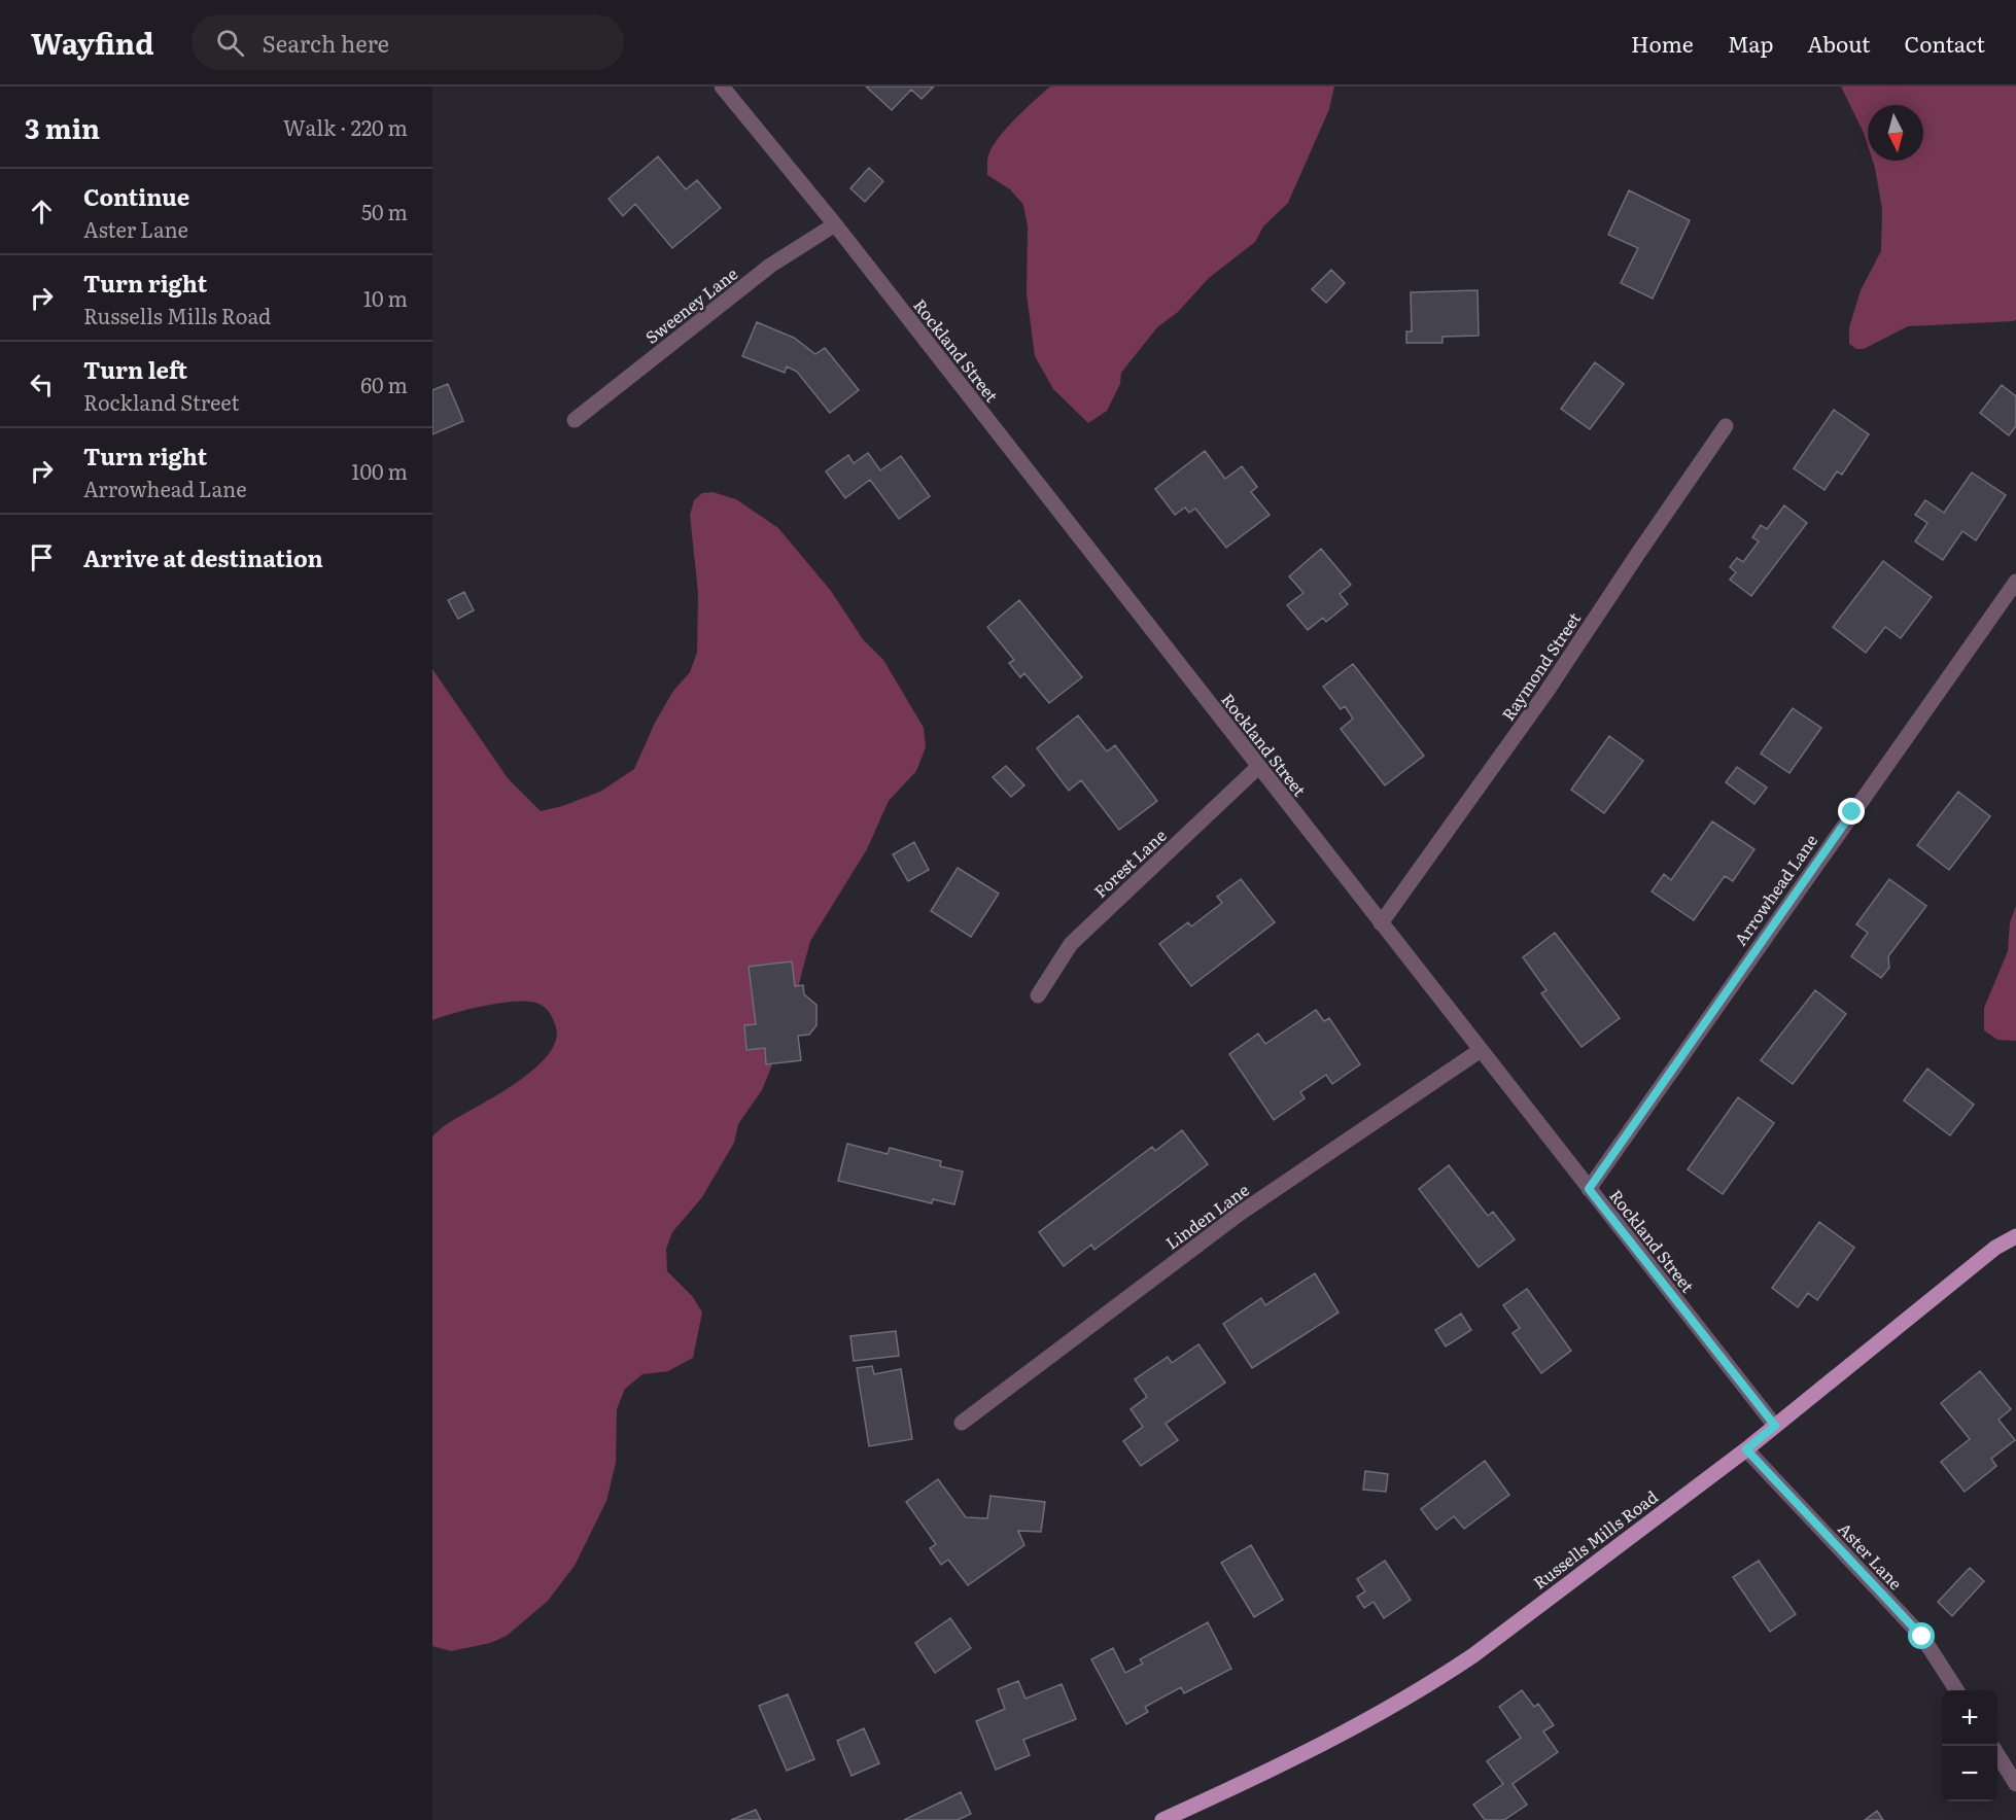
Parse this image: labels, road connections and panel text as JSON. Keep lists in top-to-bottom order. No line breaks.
{"streets":{"main road":["Russells Mills Road"],"street":["Sweeney Lane","Rockland Street","Raymond Street","Forest Lane","Arrowhead Lane","Linden Lane","Aster Lane"]},"crossings":[["Sweeney Lane","Rockland Street"],["Rockland Street","Raymond Street"],["Rockland Street","Forest Lane"],["Rockland Street","Arrowhead Lane"],["Rockland Street","Linden Lane"],["Rockland Street","Russells Mills Road"],["Russells Mills Road","Aster Lane"]],"north":"bottom","page":{"header":"Wayfind","search":"Search here","nav":["Home","Map","About","Contact"],"heading":["3 min","Walk · 220 m"],"list":[["Continue","Aster Lane","50 m"],["Turn right","Russells Mills Road","10 m"],["Turn left","Rockland Street","60 m"],["Turn right","Arrowhead Lane","100 m"],"Arrive at destination"],"map_buttons":["+","−"]}}
